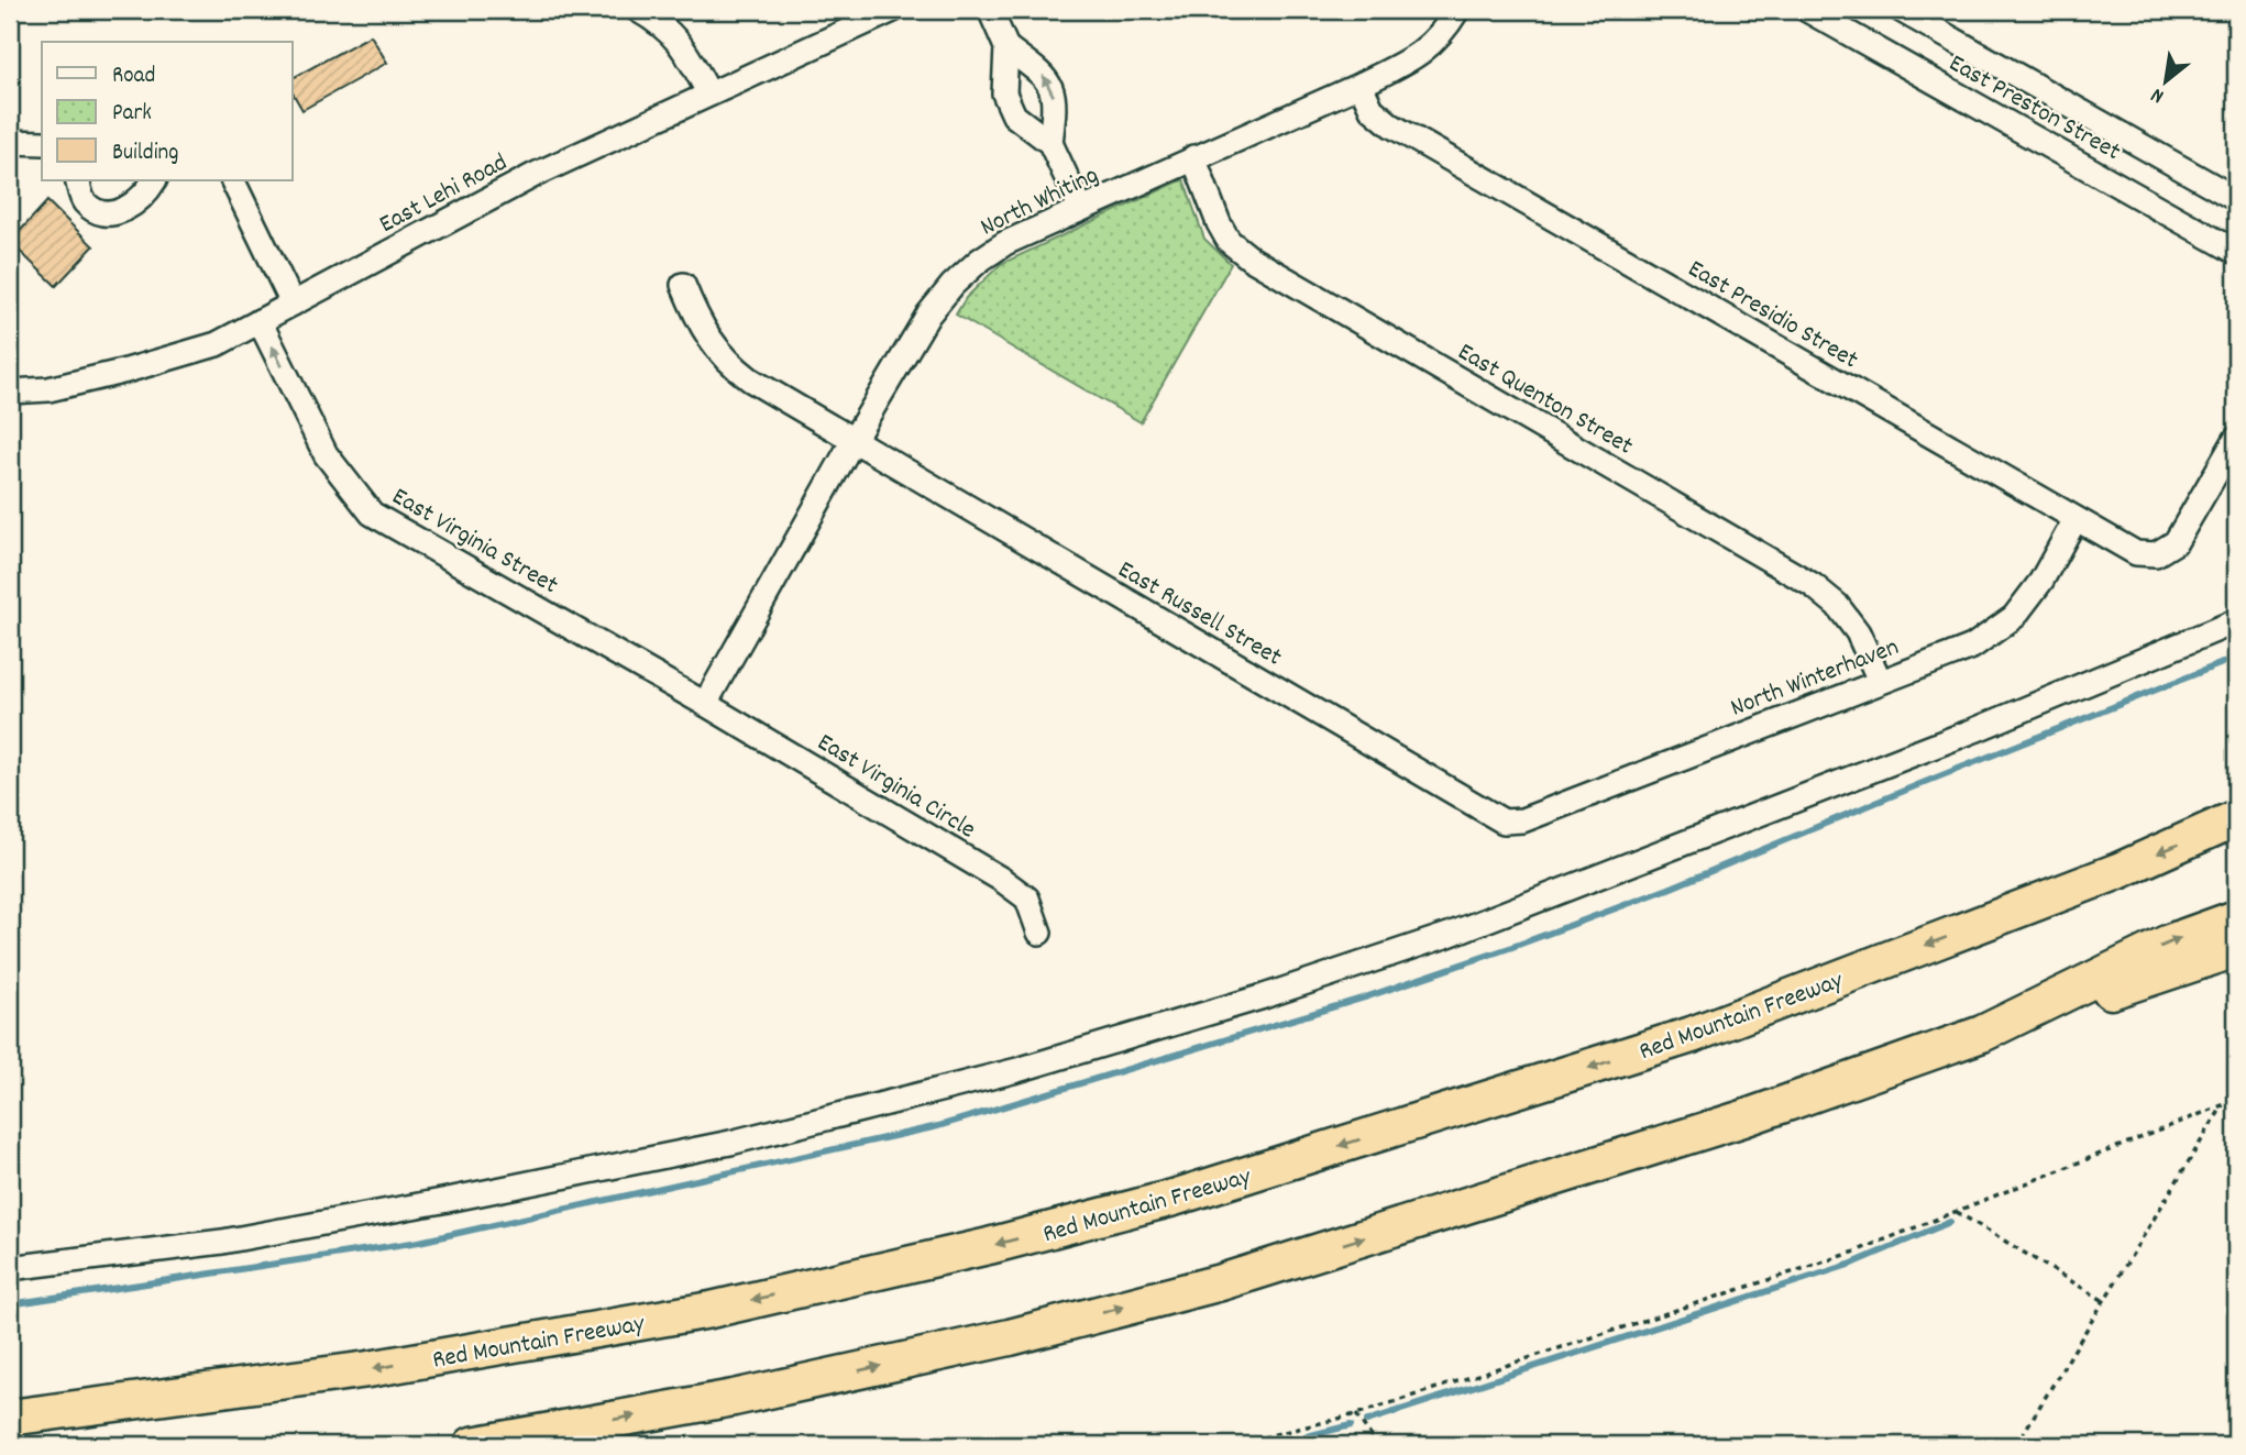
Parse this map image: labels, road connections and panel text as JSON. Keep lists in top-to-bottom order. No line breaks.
{"streets":{"highway":["Red Mountain Freeway"],"street":["East Preston Street","East Lehi Road","North Whiting","East Presidio Street","East Quenton Street","East Virginia Street","East Russell Street","North Winterhaven","East Virginia Circle"]},"crossings":[["East Lehi Road","East Virginia Street"],["North Whiting","East Presidio Street"],["North Whiting","East Quenton Street"],["North Whiting","East Virginia Street"],["North Whiting","East Russell Street"],["North Whiting","East Virginia Circle"],["East Presidio Street","North Winterhaven"],["East Quenton Street","North Winterhaven"],["East Virginia Street","East Virginia Circle"],["East Russell Street","North Winterhaven"]],"one_way":["East Virginia Street"],"legend":["Road","Park","Building"],"north":"bottom left"}
